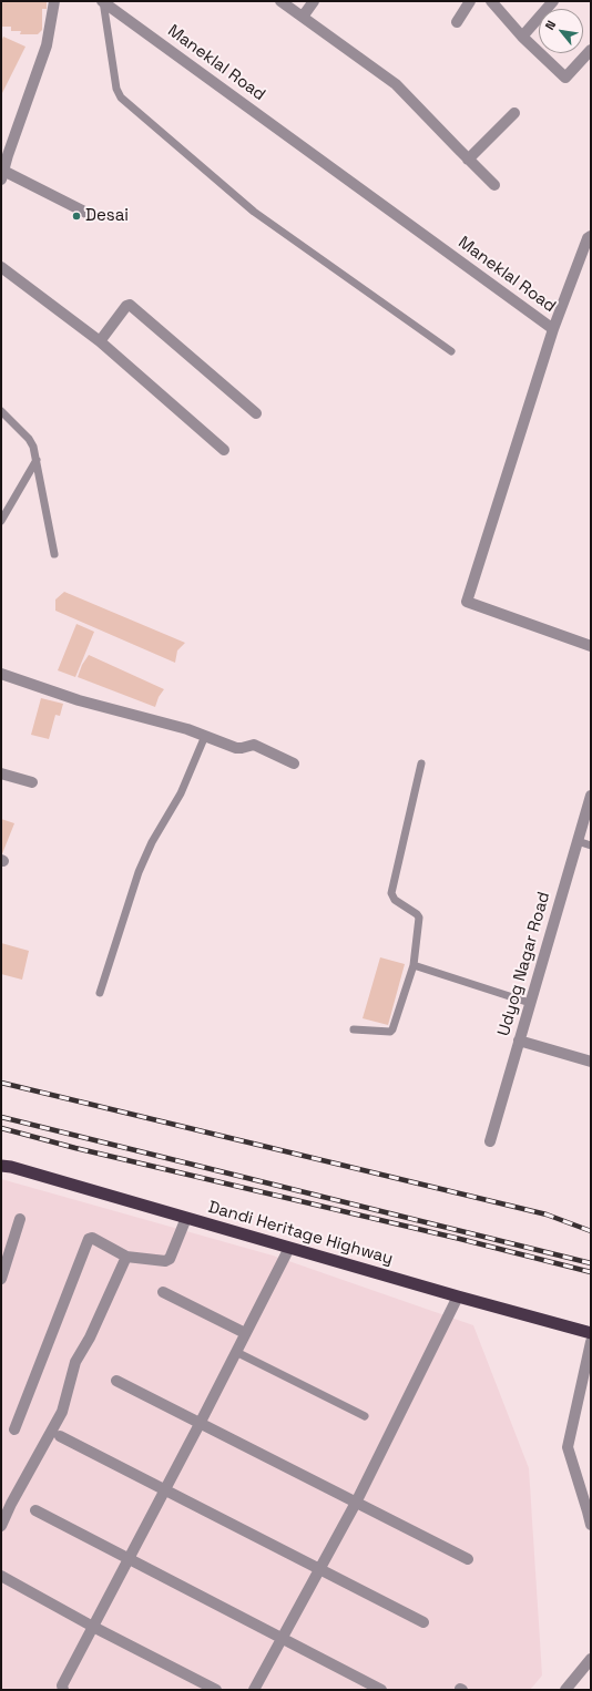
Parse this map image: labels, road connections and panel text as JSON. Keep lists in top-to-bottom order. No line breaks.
{"streets":{"highway":["Dandi Heritage Highway"],"street":["Maneklal Road","Udyog Nagar Road"]},"places":["Desai"],"north":"top left"}
